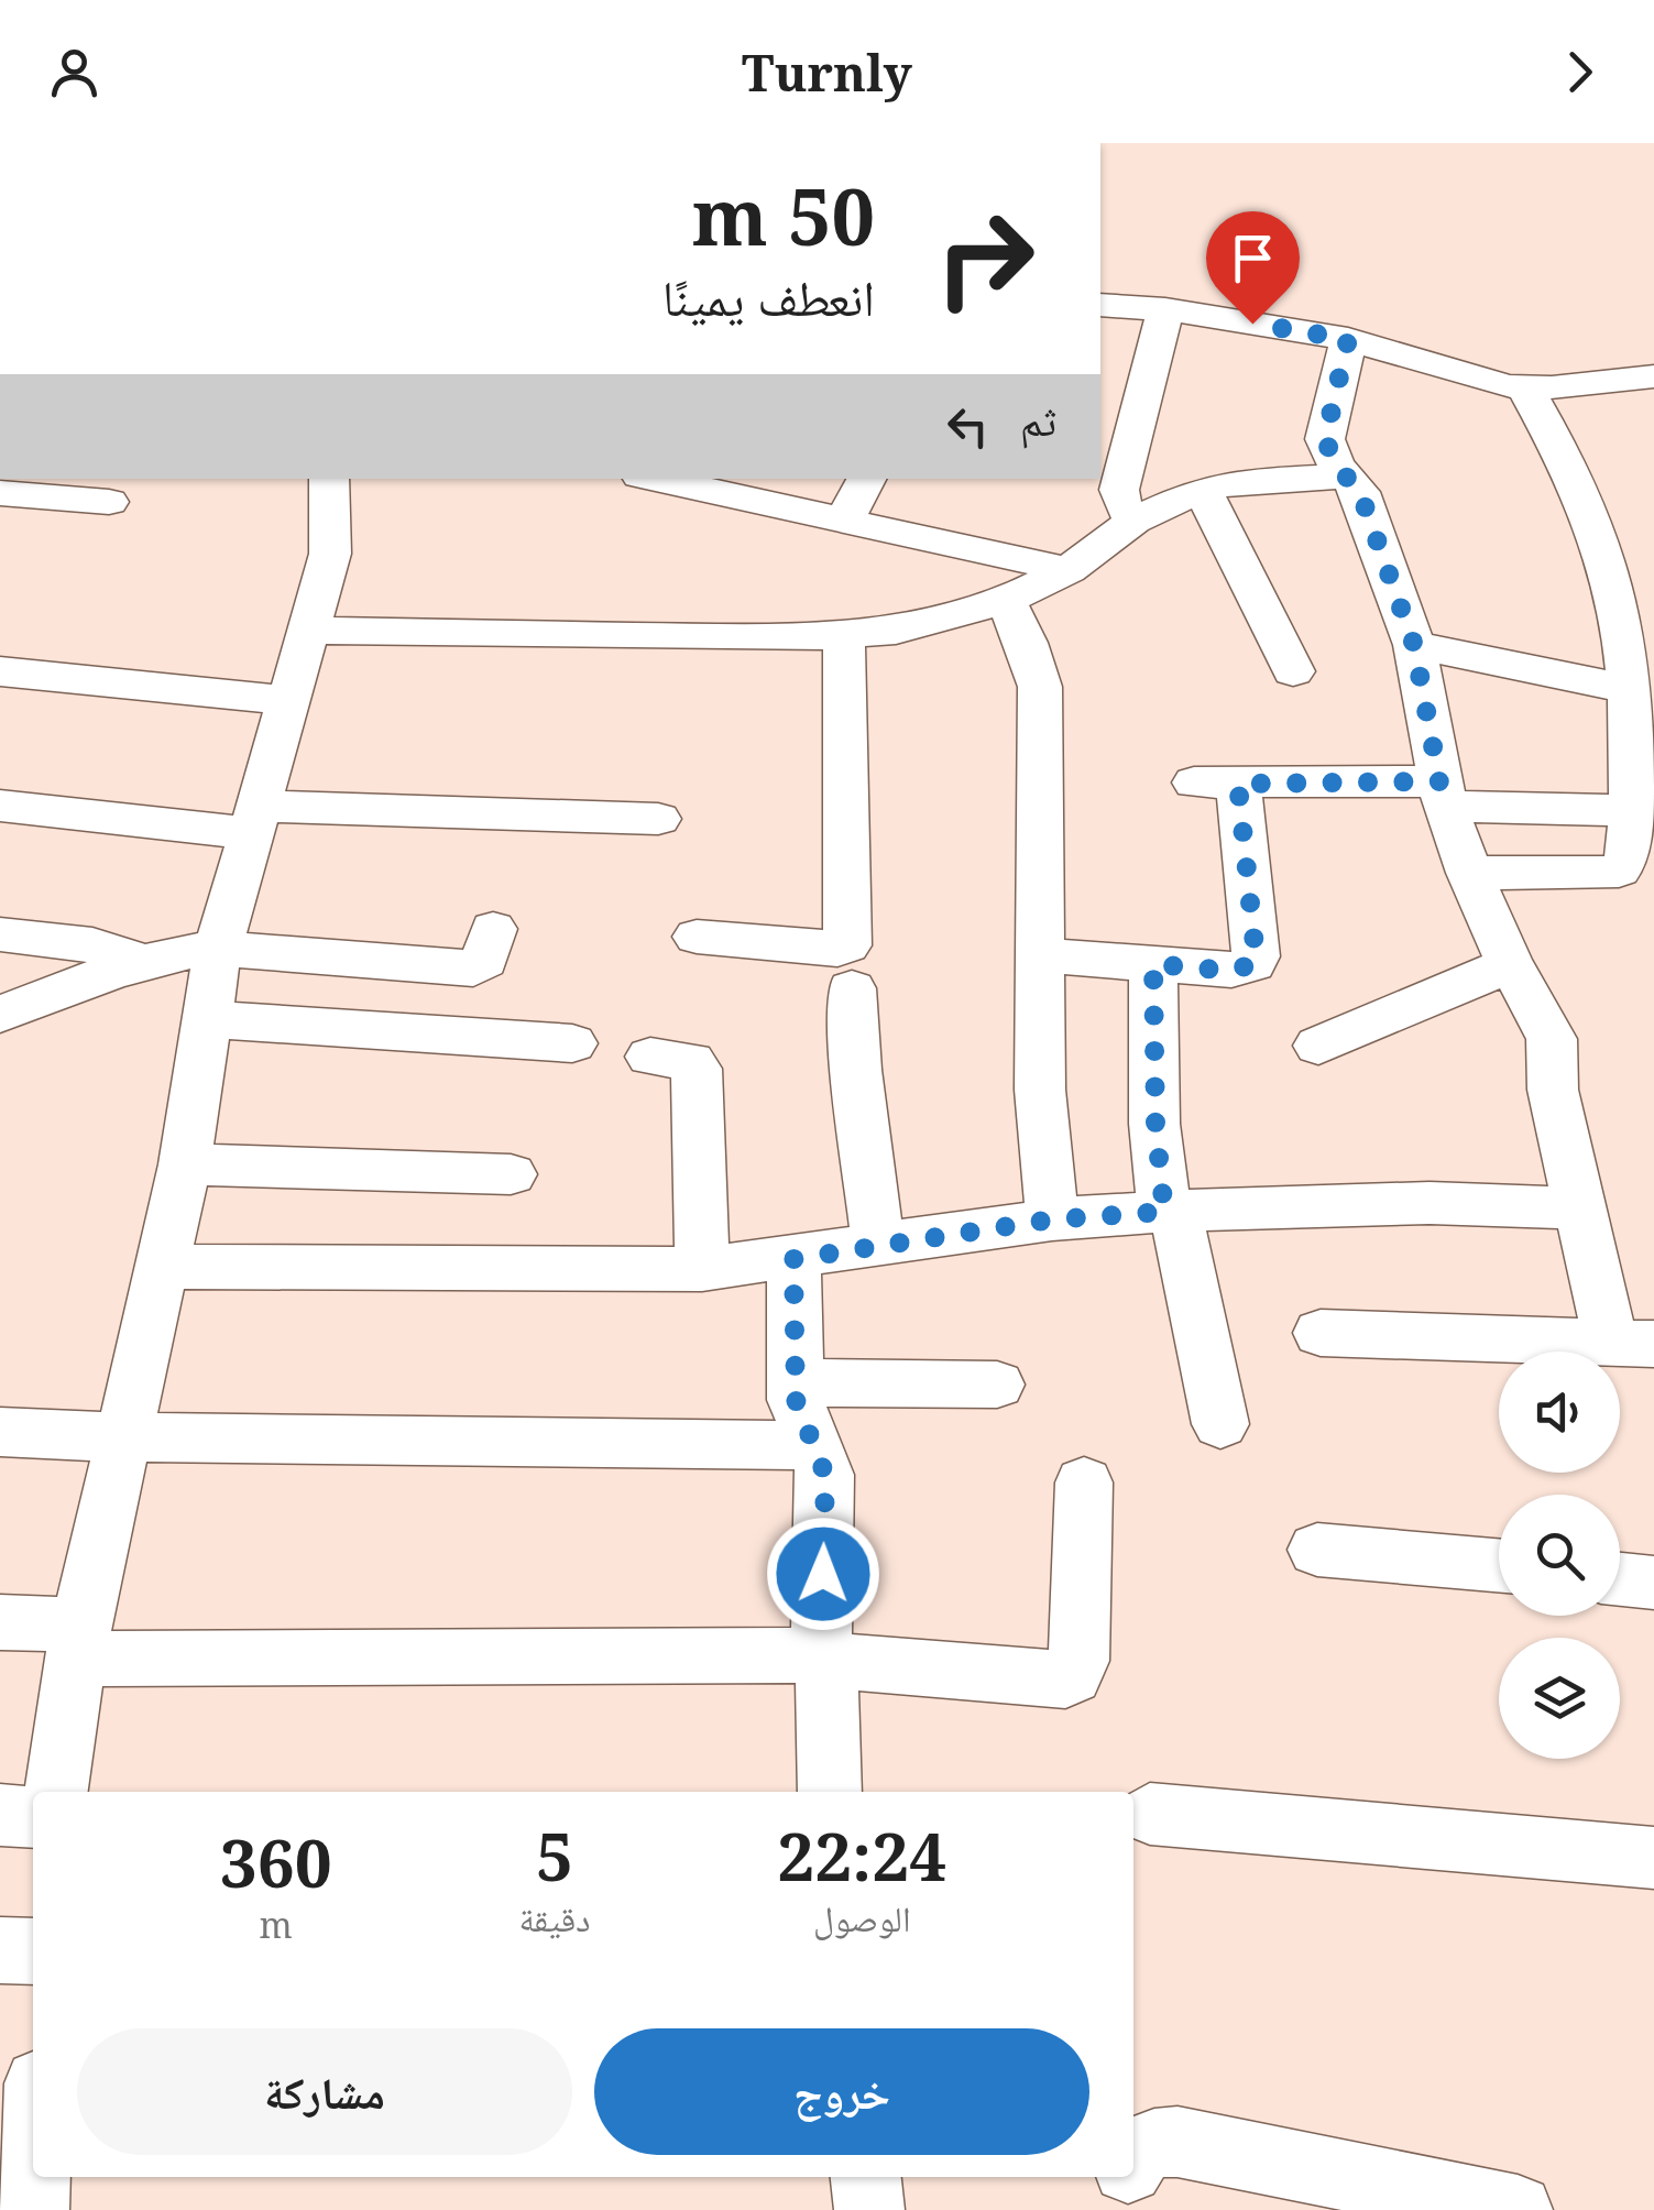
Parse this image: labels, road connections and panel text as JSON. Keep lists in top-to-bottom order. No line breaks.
{"page":{"header":"Turnly","turn":["50 m","انعطف يمينًا"],"then":"ثم","eta":["22:24","الوصول","5","دقيقة","360","m"],"buttons":["خروج","مشاركة"]}}
